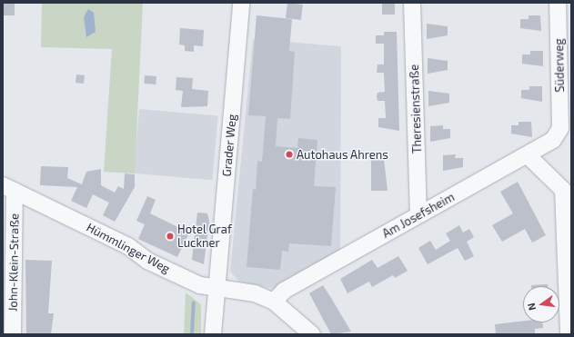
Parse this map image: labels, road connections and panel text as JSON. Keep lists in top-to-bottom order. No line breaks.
{"streets":{"street":["Süderweg","Theresienstraße","Grader Weg","Am Josefsheim","Hümmlinger Weg","John-Klein-Straße"]},"crossings":[["Süderweg","Am Josefsheim"],["Theresienstraße","Am Josefsheim"],["Grader Weg","Hümmlinger Weg"],["Am Josefsheim","Hümmlinger Weg"],["Hümmlinger Weg","John-Klein-Straße"]],"places":["Autohaus Ahrens","Hotel Graf Luckner"],"north":"left"}
